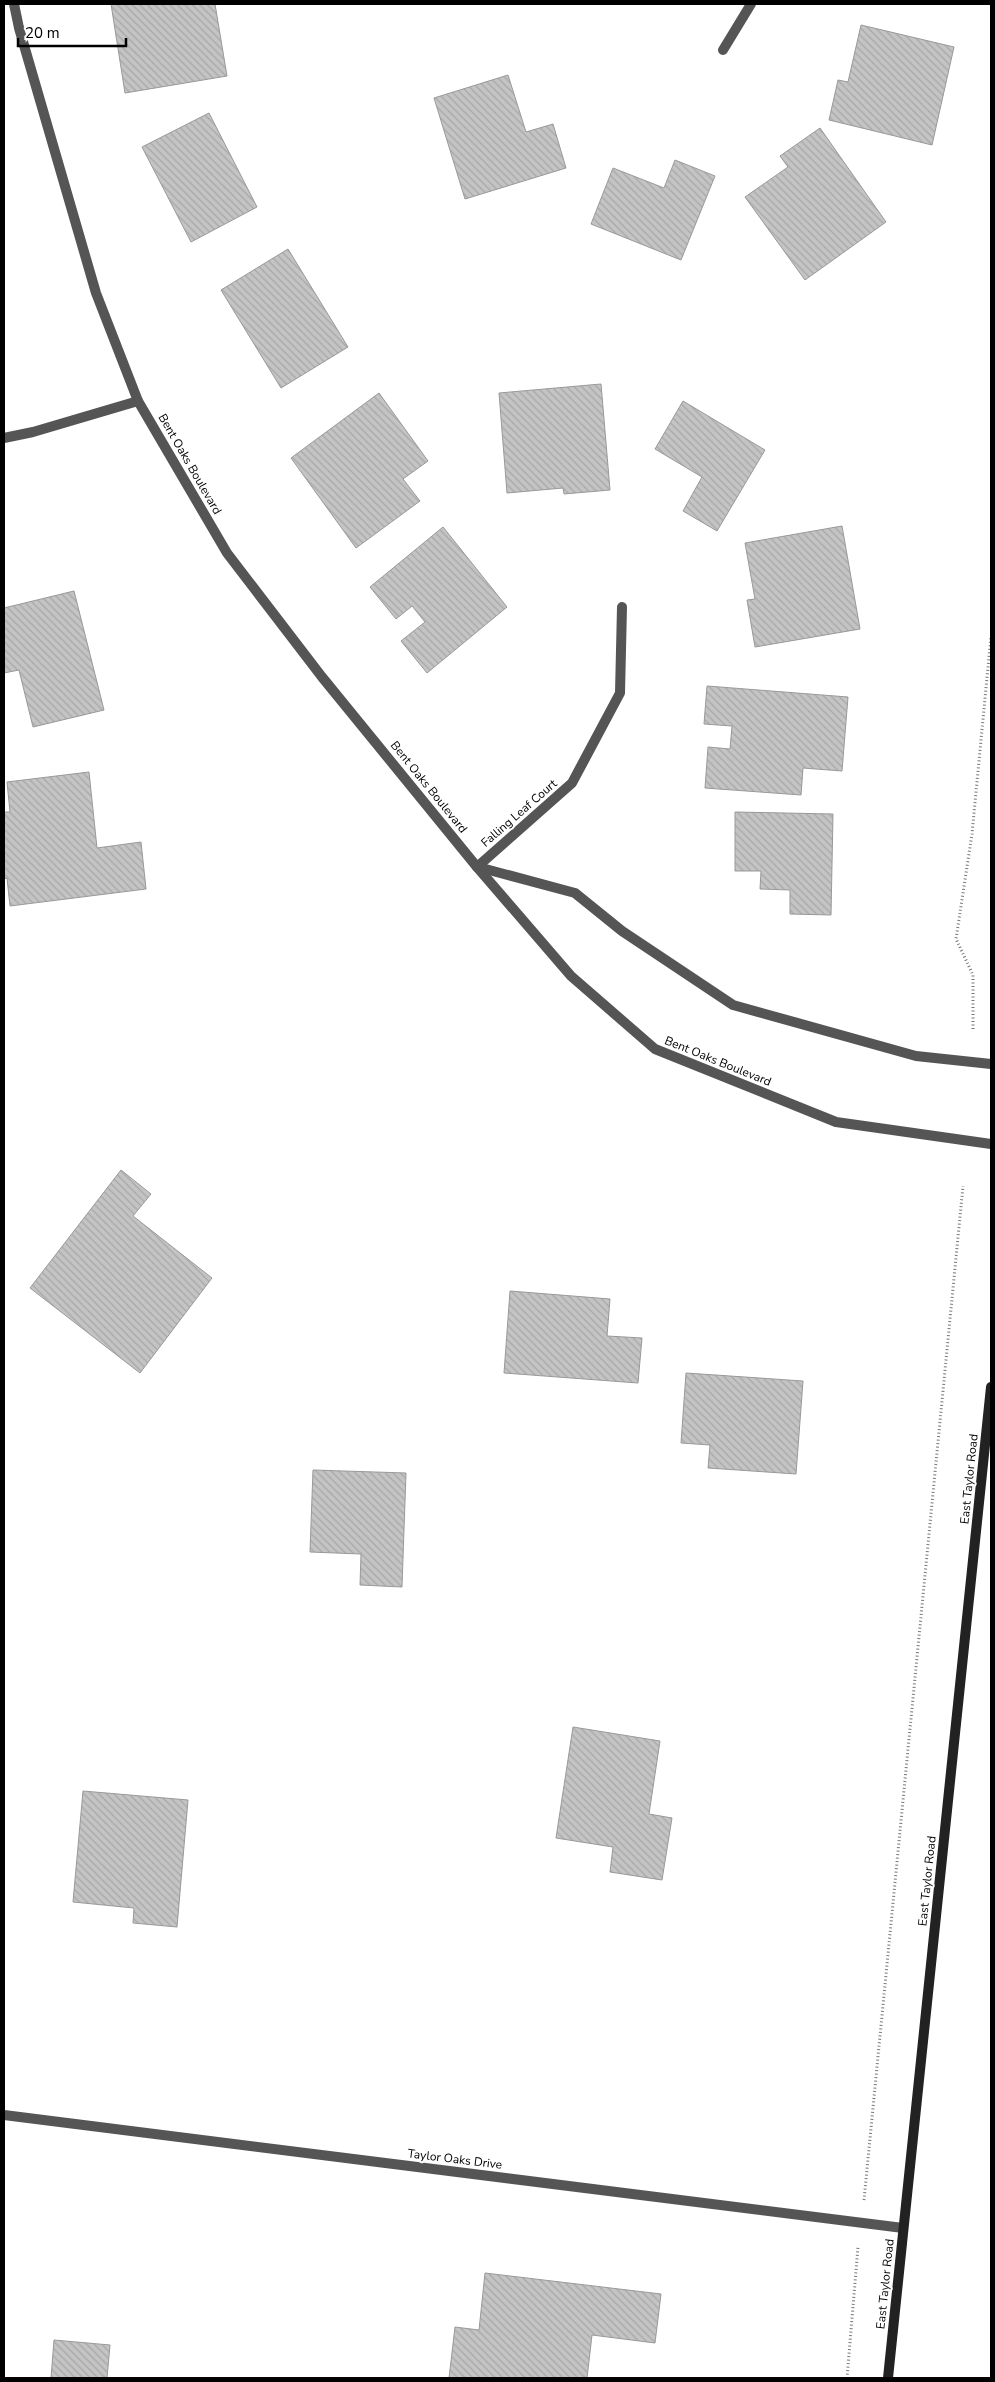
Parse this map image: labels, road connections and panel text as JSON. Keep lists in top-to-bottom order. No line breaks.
{"streets":{"main road":["East Taylor Road"],"street":["Bent Oaks Boulevard","Falling Leaf Court","Taylor Oaks Drive"]},"crossings":[["Bent Oaks Boulevard","Falling Leaf Court"],["East Taylor Road","Taylor Oaks Drive"]],"scale_bar":"20 m"}
